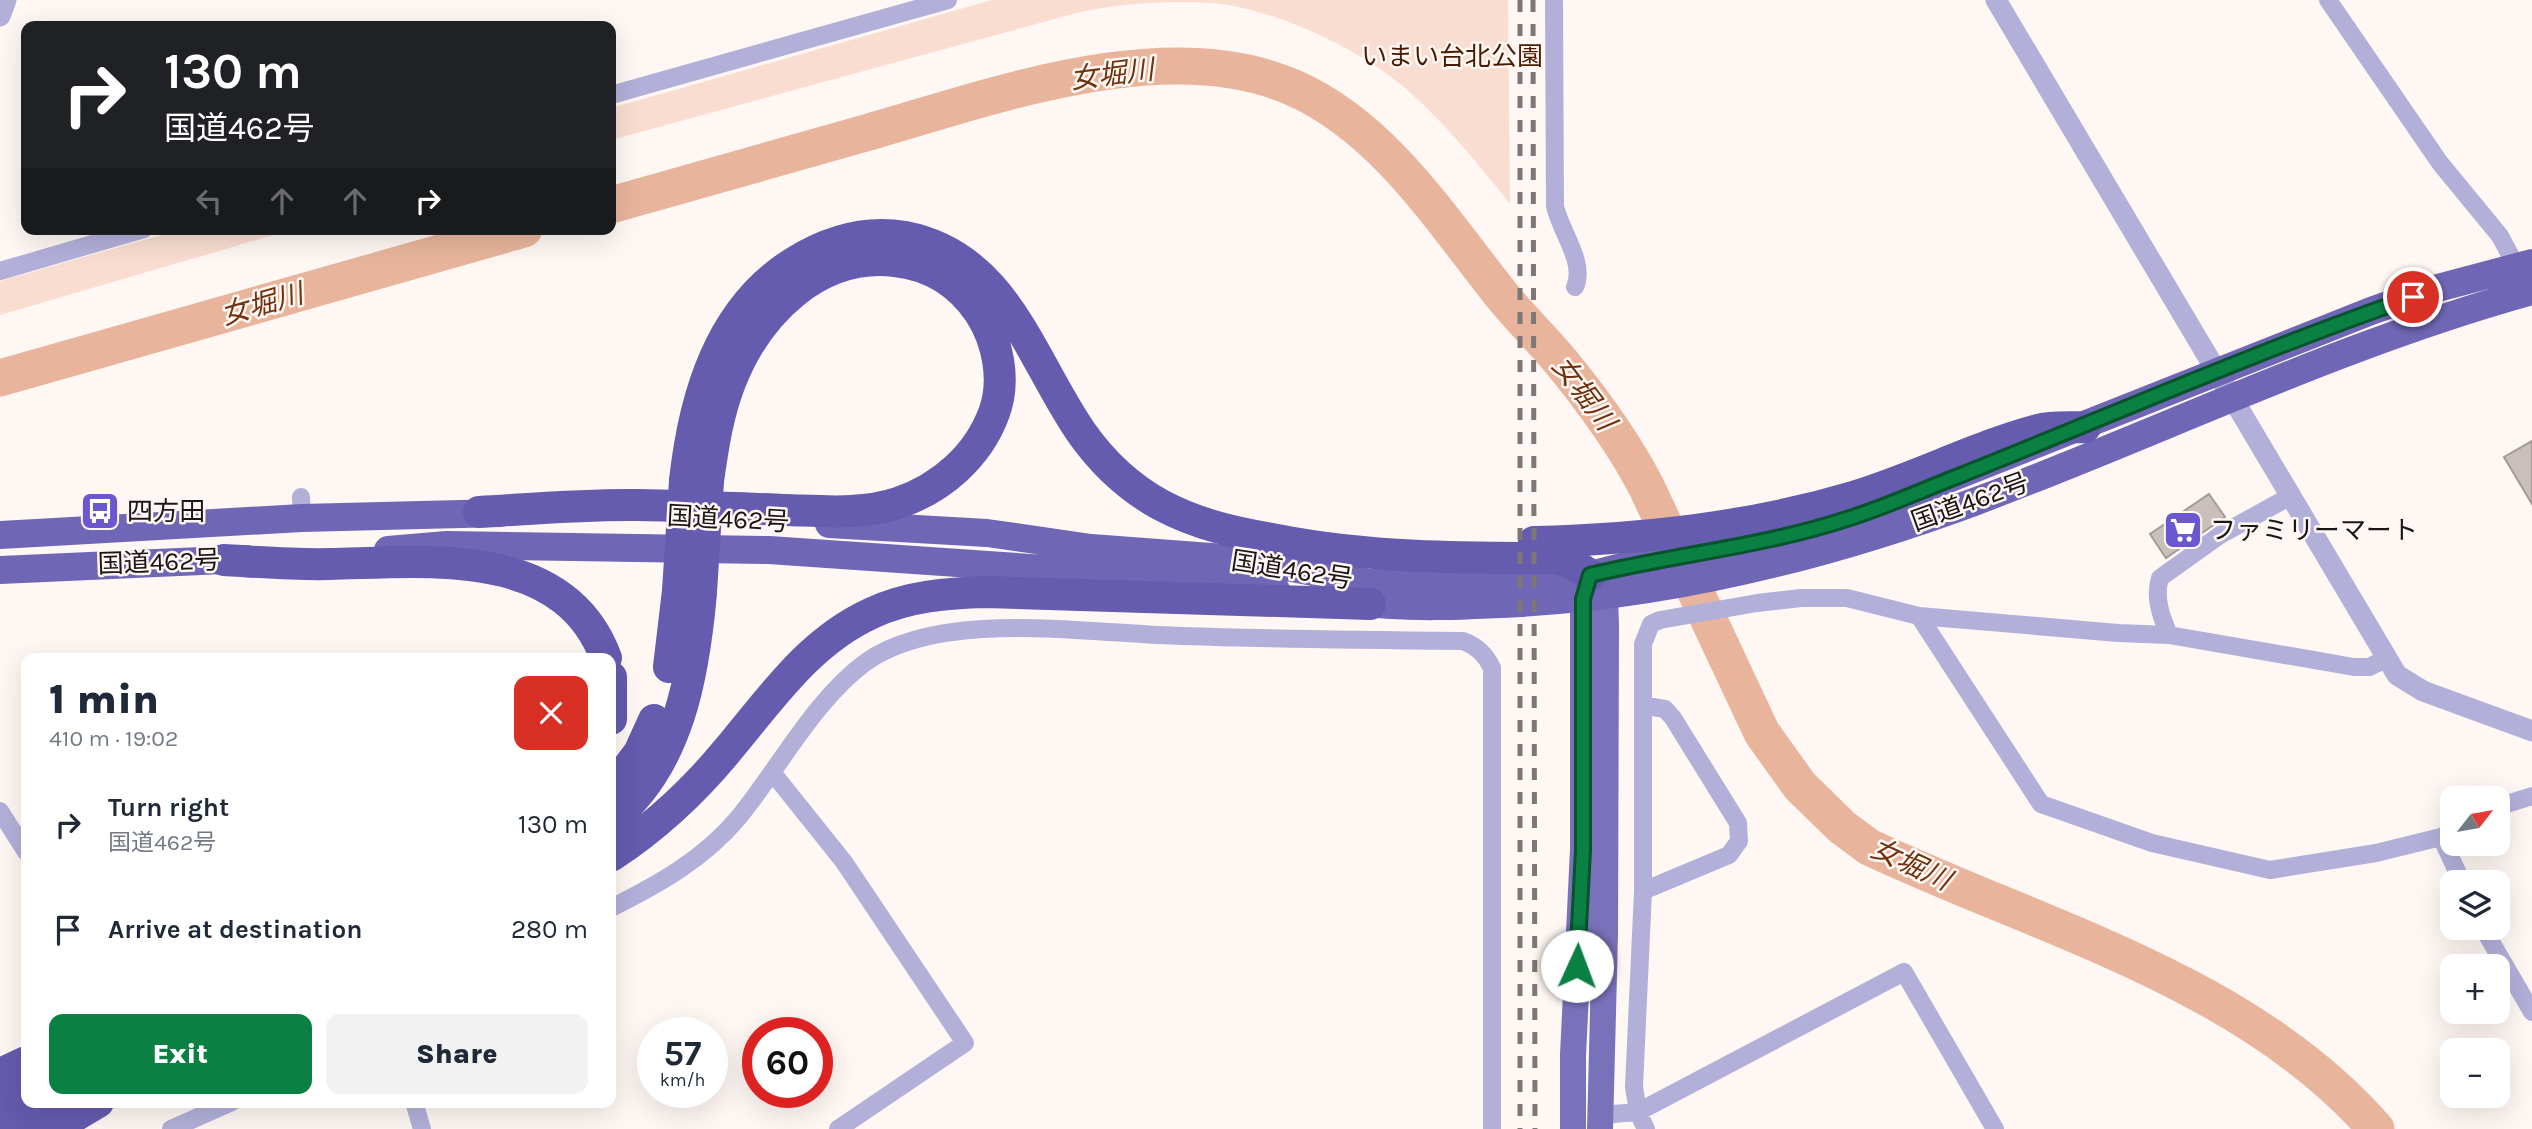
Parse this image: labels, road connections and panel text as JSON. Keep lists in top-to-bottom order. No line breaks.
{"streets":{"highway":["国道462号"]},"water":["女堀川"],"parks":["いまい台北公園"],"places":{"bus stop":["四方田"],"supermarket":["ファミリーマート"]},"north":"top right","page":{"turn":["130 m","国道462号"],"heading":["1 min","410 m · 19:02"],"list":[{"name":"Turn right","note":"国道462号","value":"130 m"},{"name":"Arrive at destination","value":"280 m"}],"map_buttons":["+","−"],"buttons":["Exit","Share"],"speed":"57 km/h","limit":"60"}}
